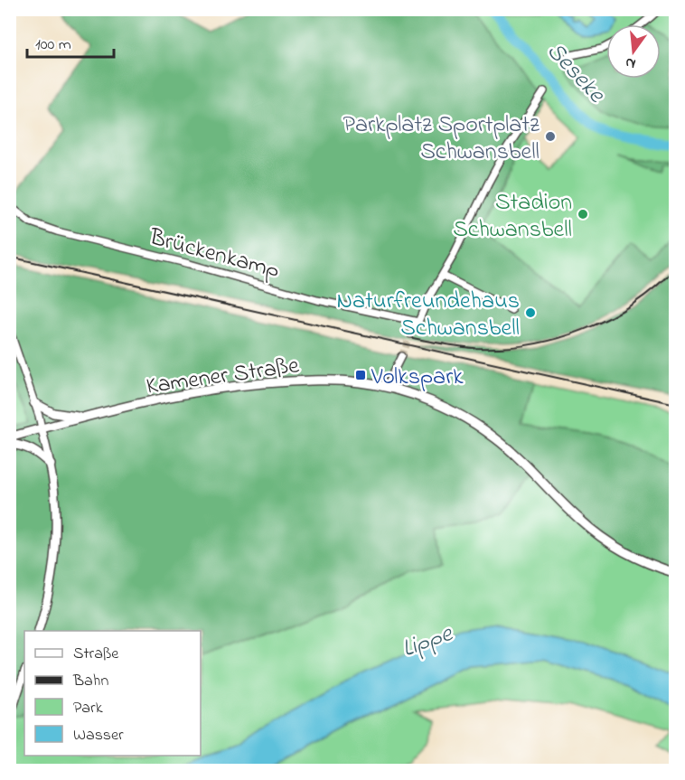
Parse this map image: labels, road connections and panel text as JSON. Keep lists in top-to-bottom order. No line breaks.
{"streets":{"main road":["Kamener Straße"],"street":["Brückenkamp"]},"water":["Seseke","Lippe"],"places":{"other":["Parkplatz Sportplatz Schwansbell","Stadion Schwansbell","Naturfreundehaus Schwansbell"],"transit":["Volkspark"]},"legend":["Straße","Bahn","Park","Wasser"],"scale_bar":"100 m","north":"bottom"}
